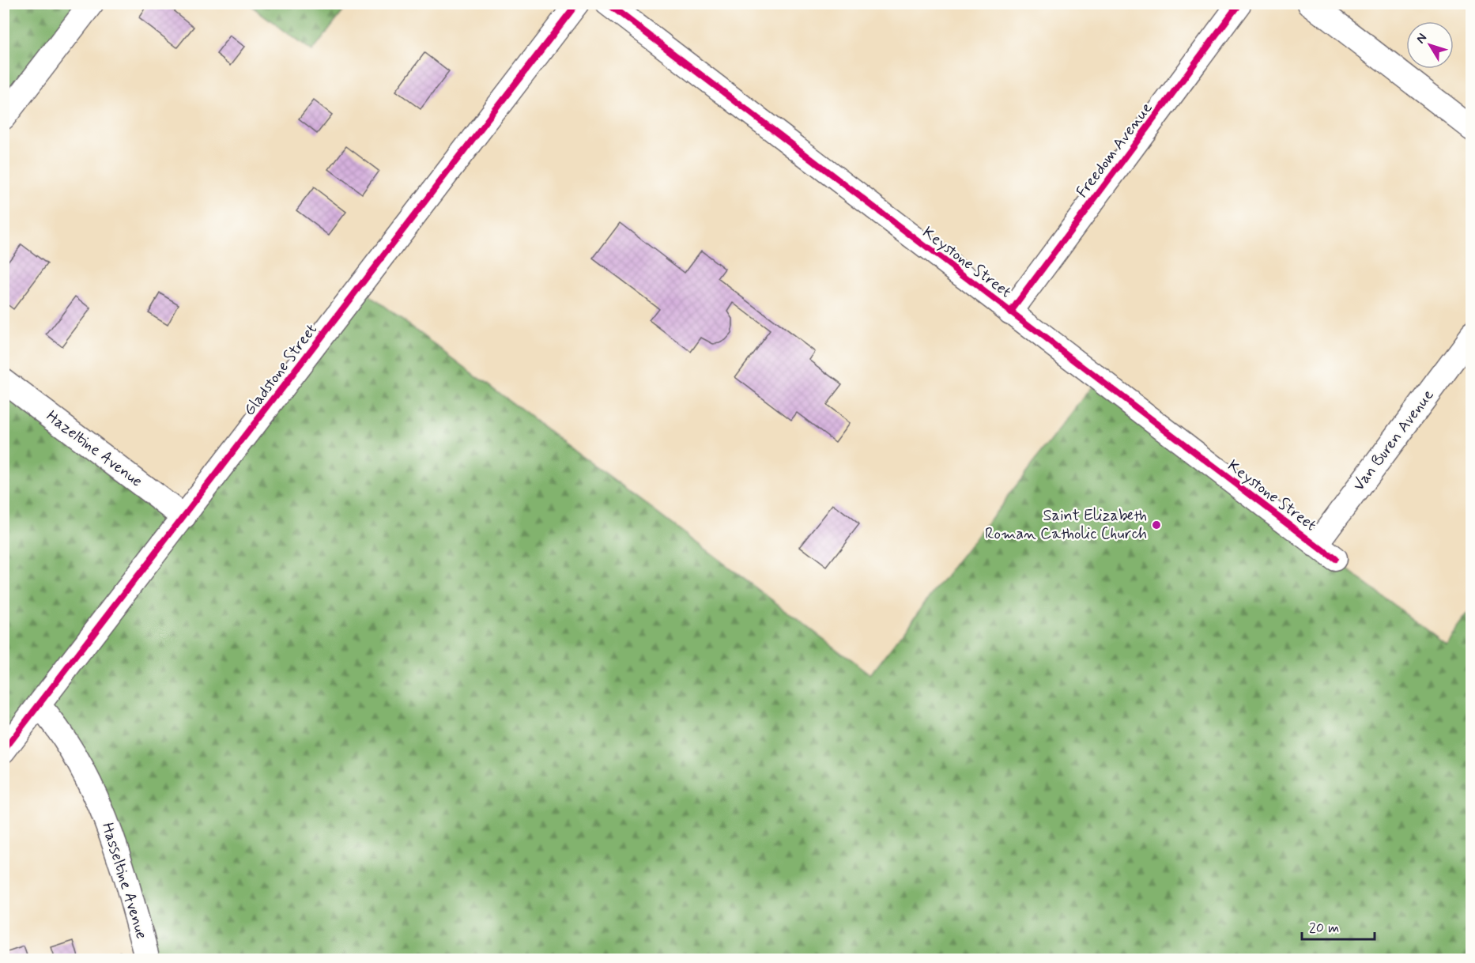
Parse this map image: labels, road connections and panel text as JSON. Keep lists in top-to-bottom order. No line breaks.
{"streets":{"street":["Freedom Avenue","Keystone Street","Gladstone Street","Van Buren Avenue","Hazeltine Avenue","Hasseltine Avenue"]},"crossings":[["Freedom Avenue","Keystone Street"],["Keystone Street","Van Buren Avenue"],["Gladstone Street","Hazeltine Avenue"],["Gladstone Street","Hasseltine Avenue"]],"places":["Saint Elizabeth Roman Catholic Church"],"scale_bar":"20 m","north":"top left"}
